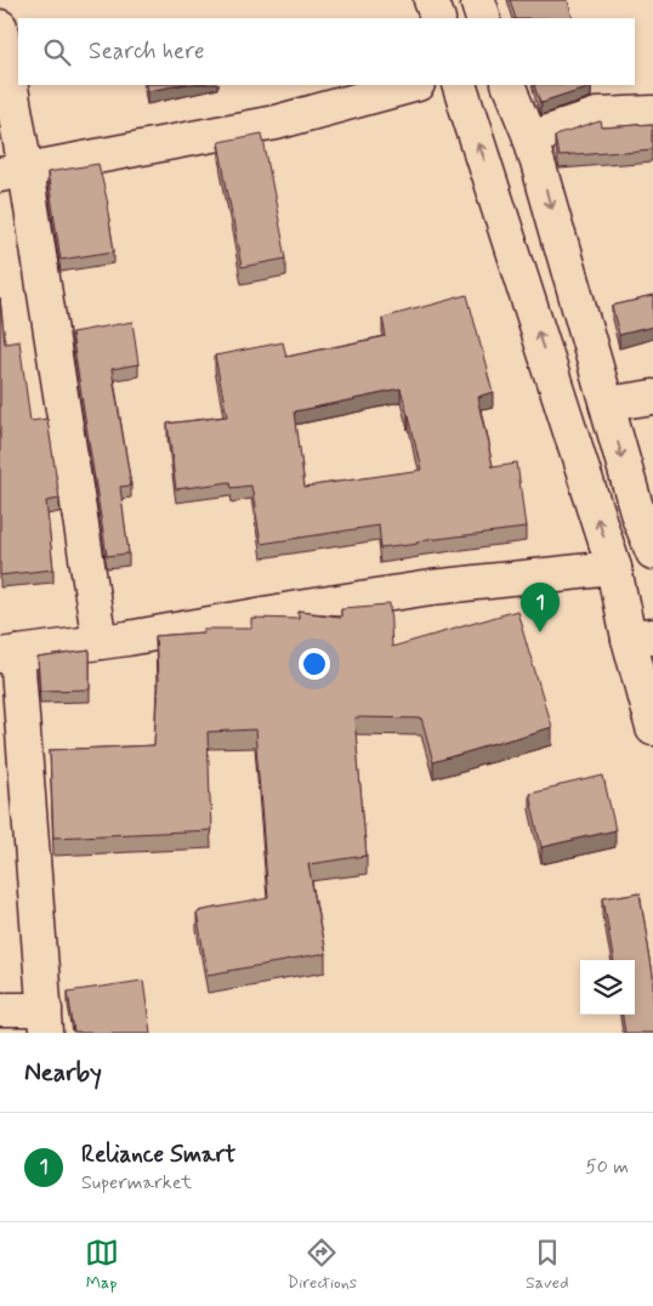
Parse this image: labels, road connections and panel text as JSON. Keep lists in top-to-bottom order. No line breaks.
{"page":{"search":"Search here","pins":"1","heading":"Nearby","list":[{"mark":"1","name":"Reliance Smart","note":"Supermarket","value":"50 m"}],"nav":["Map","Directions","Saved"]}}
